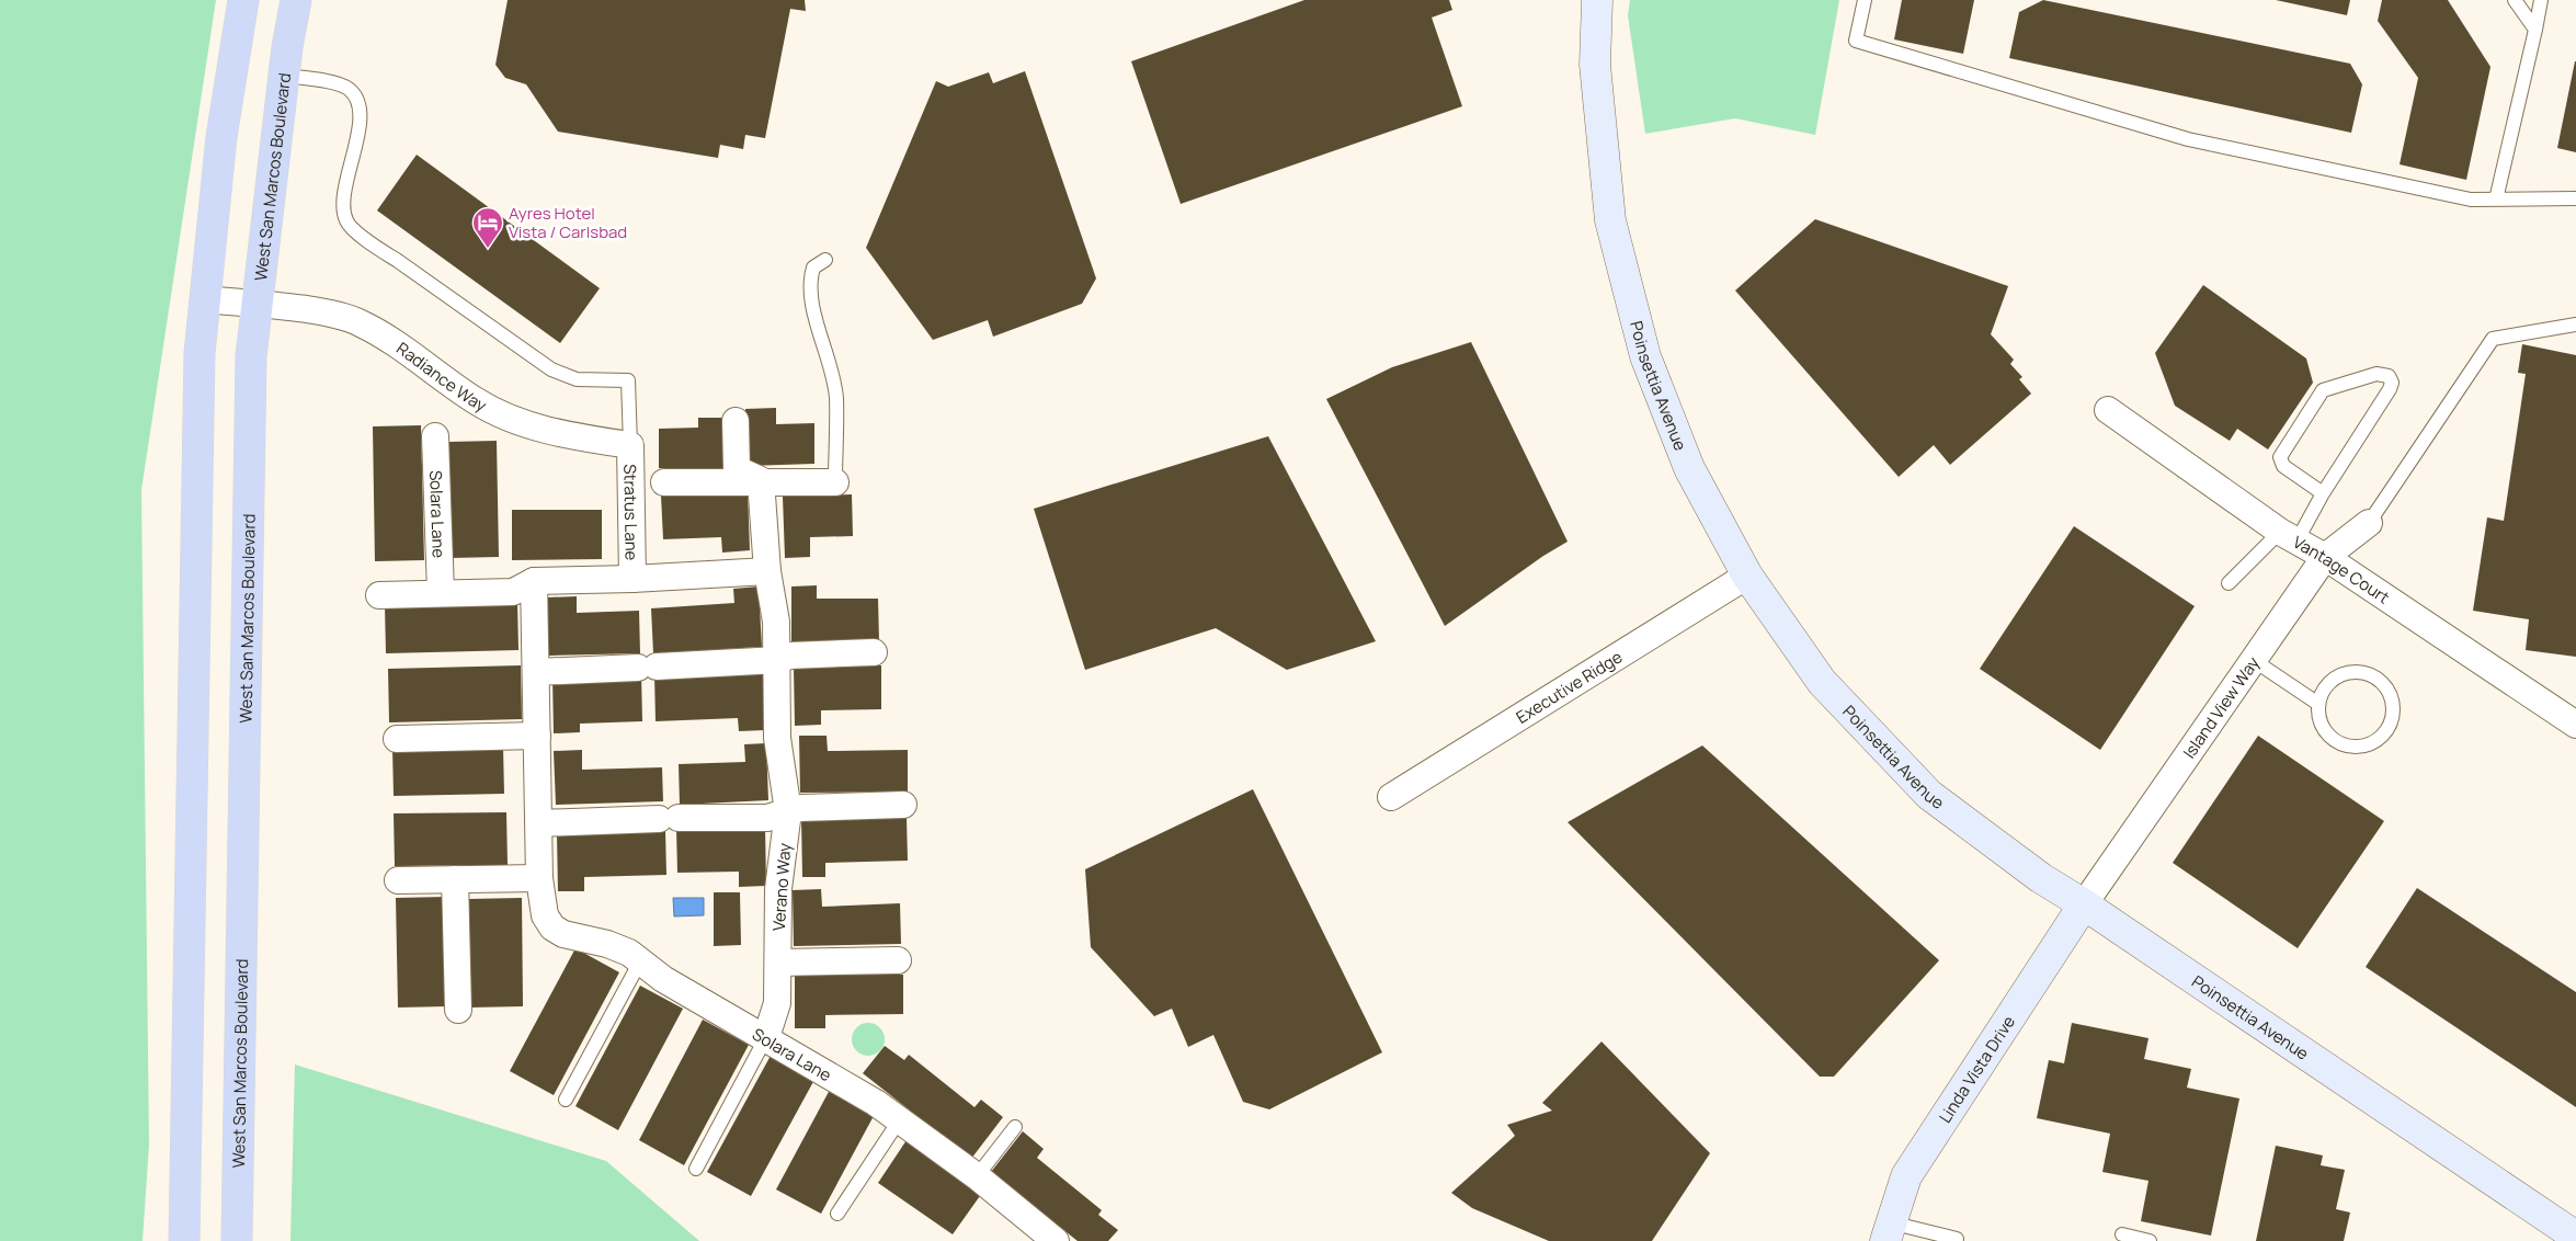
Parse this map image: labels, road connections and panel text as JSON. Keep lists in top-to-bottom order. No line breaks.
{"streets":{"main road":["West San Marcos Boulevard","Poinsettia Avenue","Linda Vista Drive"],"street":["Radiance Way","Stratus Lane","Solara Lane","Vantage Court","Executive Ridge","Island View Way","Verano Way"]},"crossings":[["West San Marcos Boulevard","Radiance Way"],["Radiance Way","Stratus Lane"],["Poinsettia Avenue","Executive Ridge"],["Poinsettia Avenue","Island View Way"],["Poinsettia Avenue","Linda Vista Drive"],["Solara Lane","Verano Way"],["Vantage Court","Island View Way"],["Island View Way","Linda Vista Drive"]],"places":{"hotel":["Ayres Hotel Vista / Carlsbad"]}}
